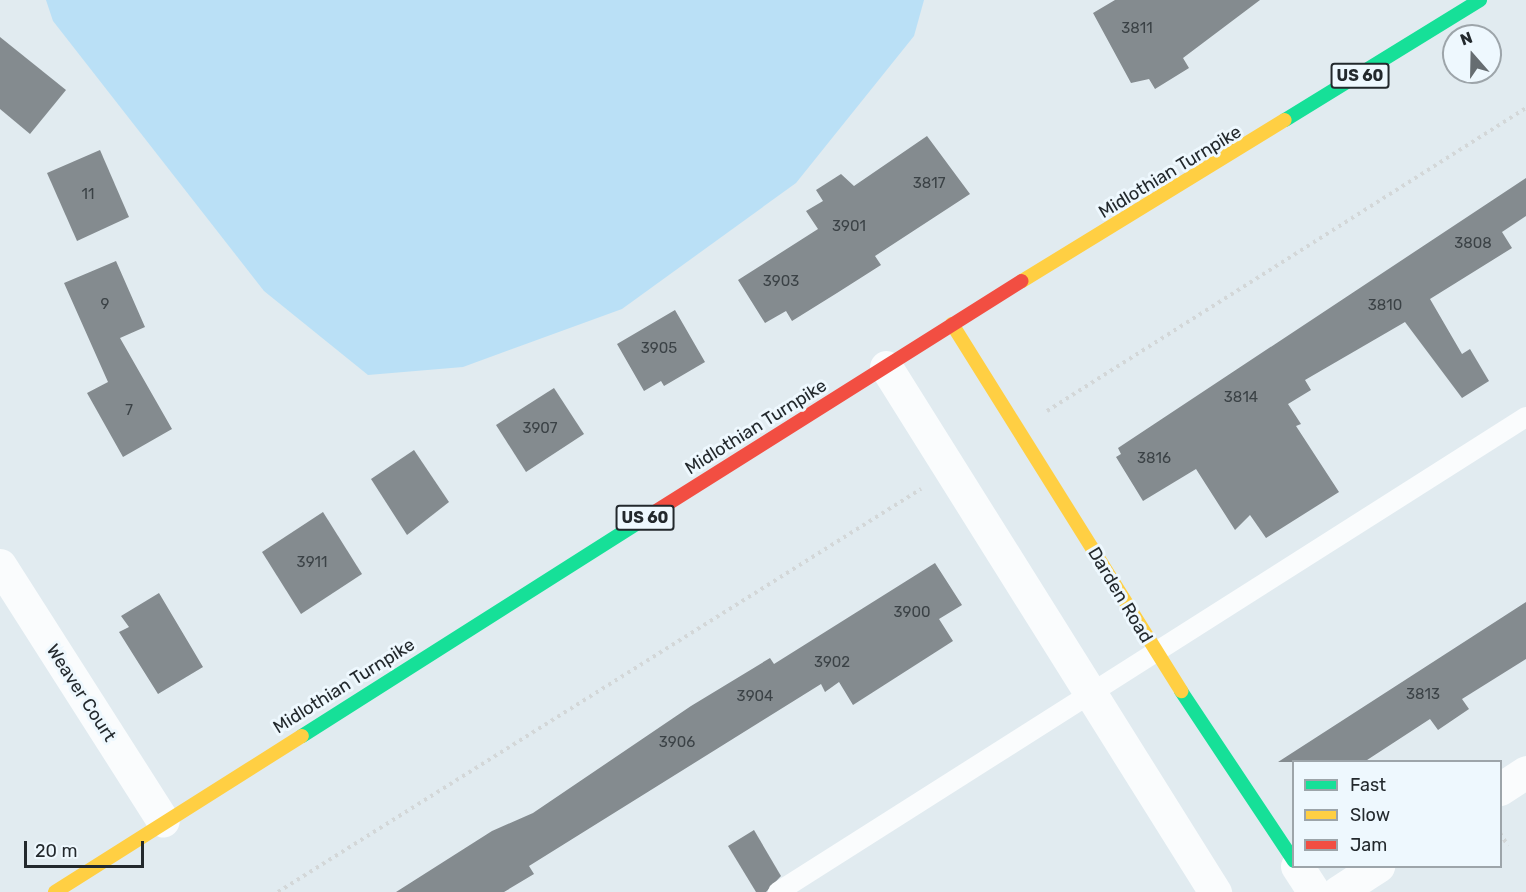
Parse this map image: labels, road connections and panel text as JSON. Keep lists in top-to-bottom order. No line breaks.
{"streets":{"main road":["US 60","Midlothian Turnpike","Darden Road"],"street":["Weaver Court"]},"crossings":[["Midlothian Turnpike","Darden Road"],["Midlothian Turnpike","Weaver Court"]],"house_numbers":["3811","3817","11","3901","3808","3903","9","3810","3905","3814","7","3907","3816","3911","3900","3902","3813","3904","3906"],"legend":["Fast","Slow","Jam"],"scale_bar":"20 m","north":"top"}
